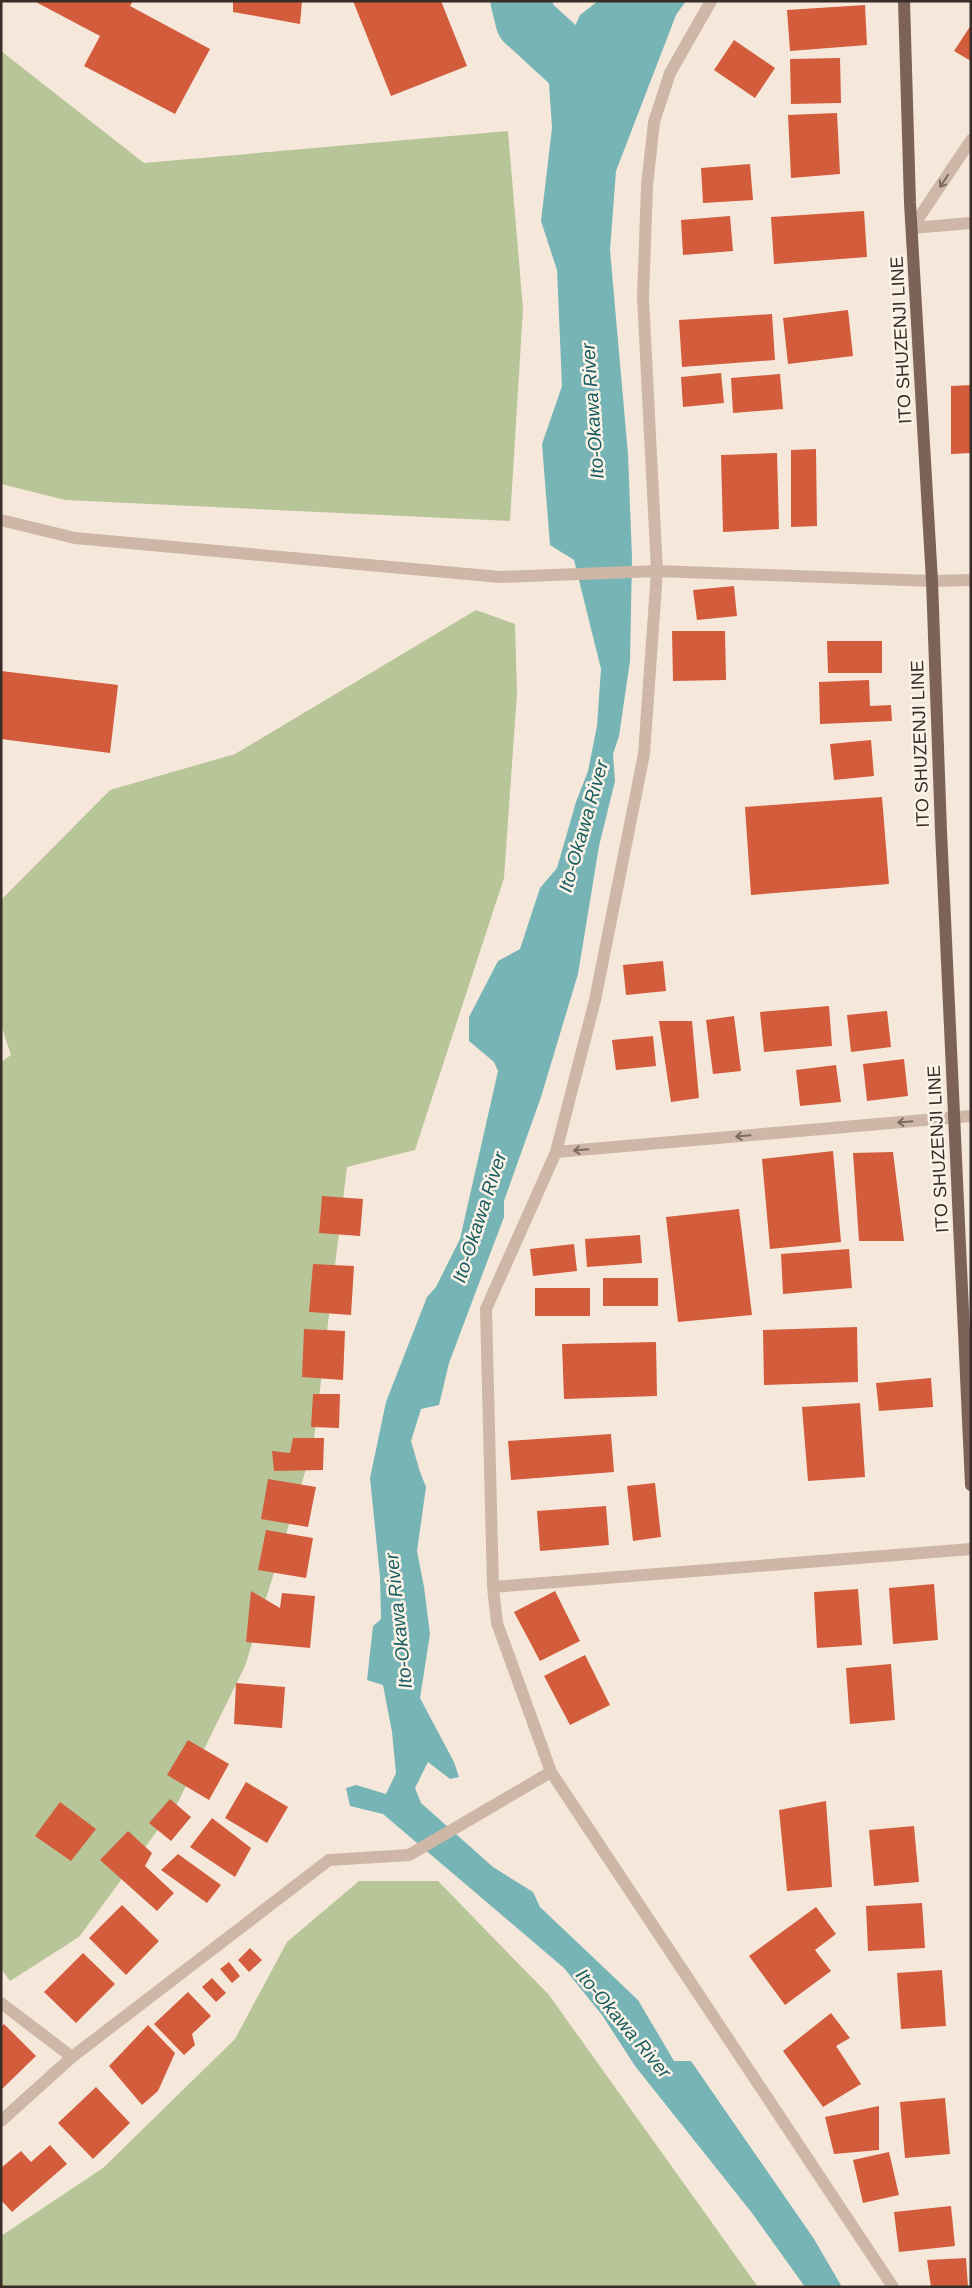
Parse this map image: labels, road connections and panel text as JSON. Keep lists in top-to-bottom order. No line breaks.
{"streets":{"main road":["ITO SHUZENJI LINE"]},"water":["Ito-Okawa River"]}
